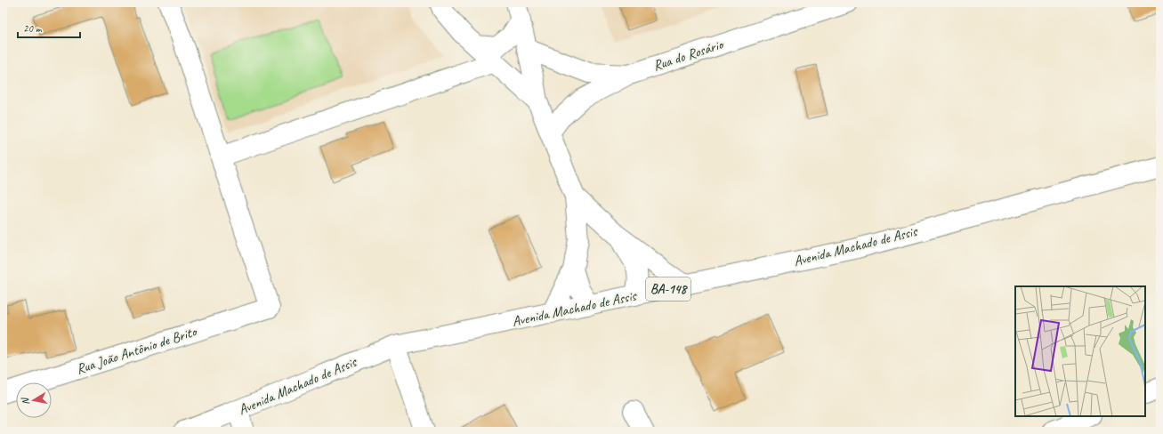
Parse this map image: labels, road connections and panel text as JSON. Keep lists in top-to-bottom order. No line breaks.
{"streets":{"street":["Rua do Rosário","Avenida Machado de Assis","BA-148","Rua João Antônio de Brito"]},"scale_bar":"20 m","north":"left"}
